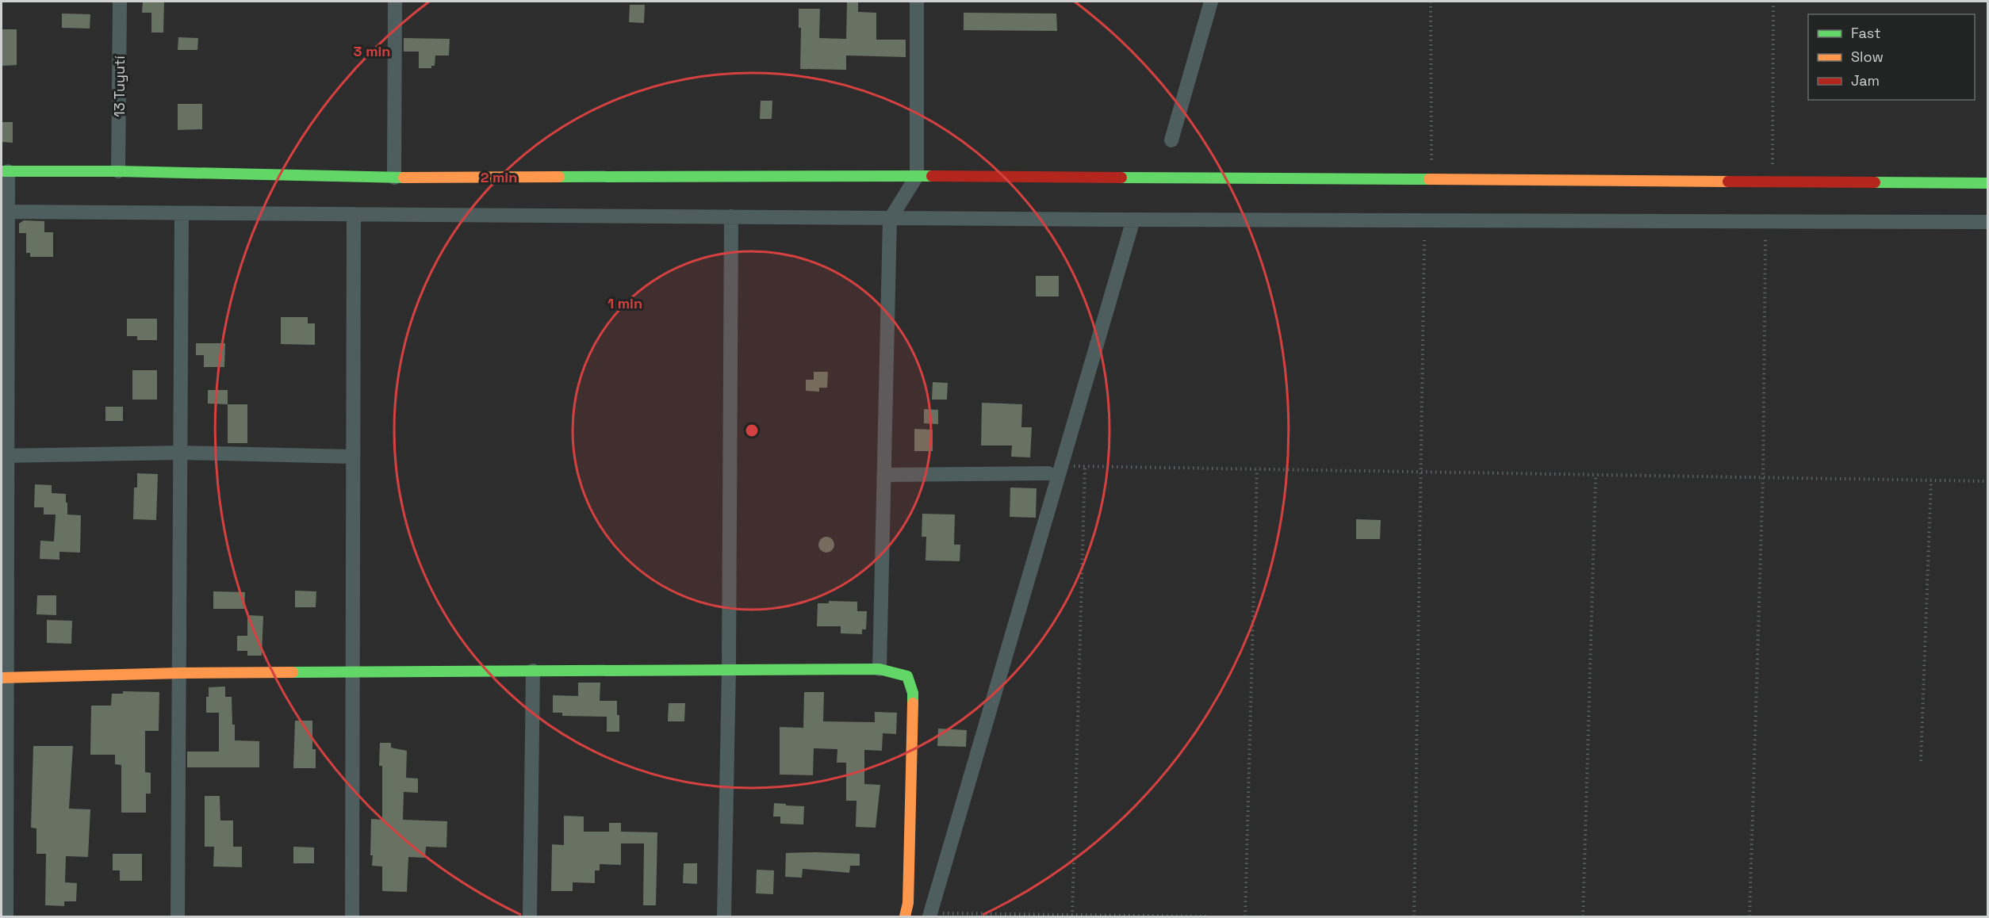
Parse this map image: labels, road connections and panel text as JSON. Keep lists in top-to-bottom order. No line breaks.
{"streets":{"street":["13 Tuyutí"]},"legend":["Fast","Slow","Jam"],"rings":["3 min","2 min","1 min"]}
